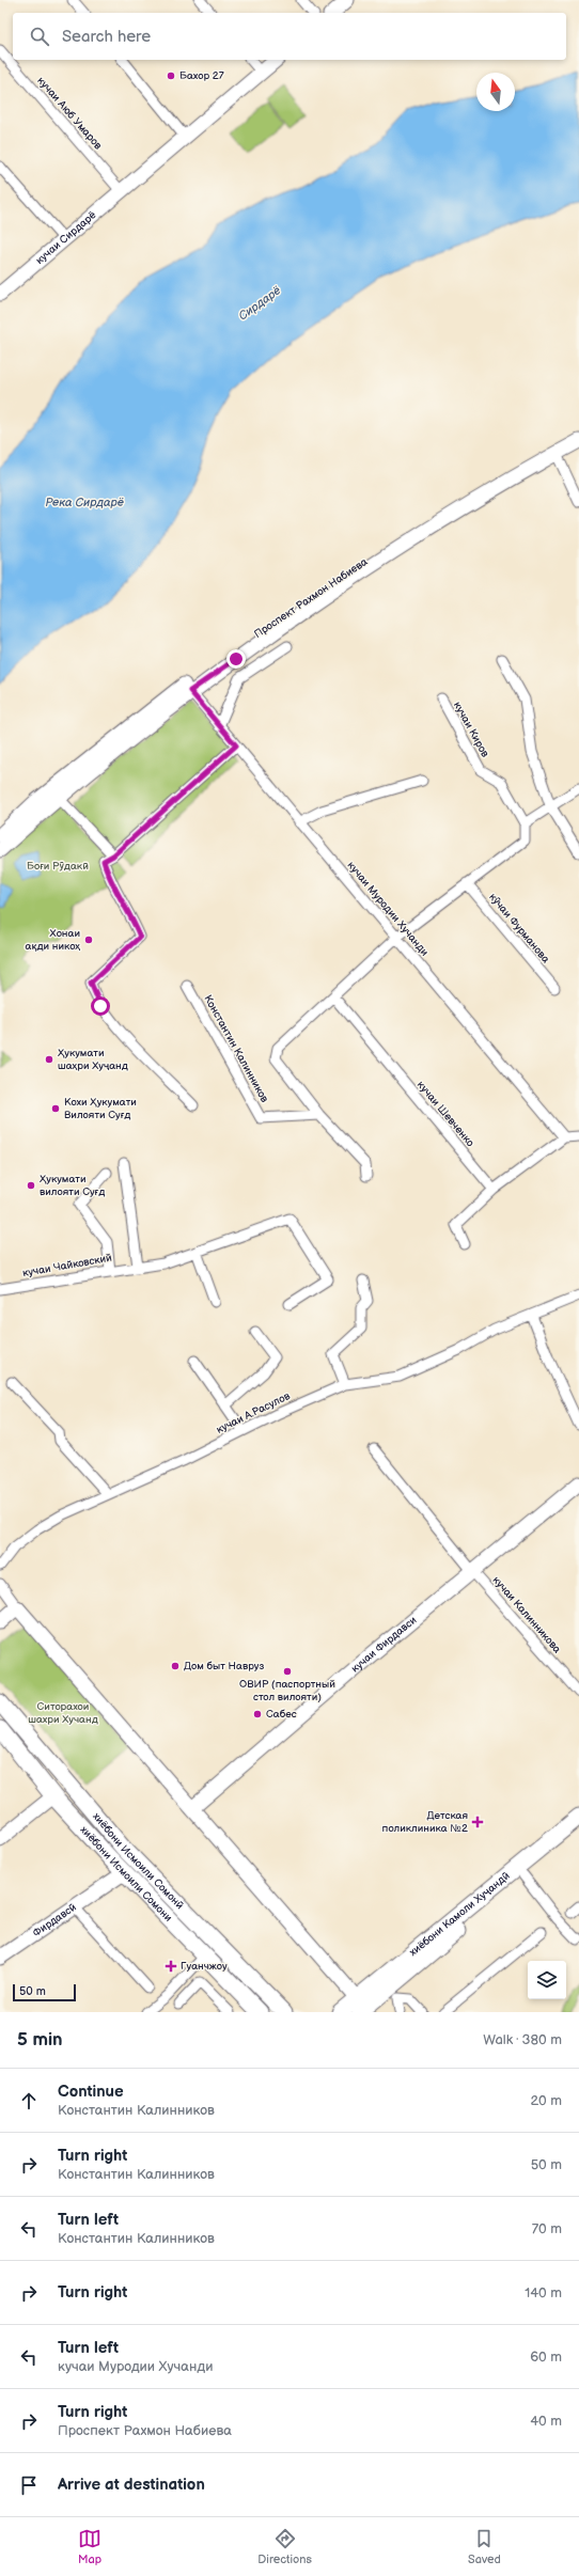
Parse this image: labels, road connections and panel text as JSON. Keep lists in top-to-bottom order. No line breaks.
{"streets":{"main road":["кучаи Сирдарё","Проспект Рахмон Набиева","кучаи Фирдавси","хиёбони Исмоили Сомонӣ","хиёбони Исмоили Сомони","хиёбони Камоли Хуҷандӣ","Фирдавсӣ"],"street":["кучаи Аюб Умаров","кучаи Киров","кучаи Муродии Хучанди","кӯчаи Фурманова","Константин Калинников","кучаи Шевченко","кучаи Чайковский","кучаи А.Расулов","кучаи Калинникова"]},"crossings":[["кучаи Аюб Умаров","кучаи Сирдарё"],["Проспект Рахмон Набиева","кучаи Муродии Хучанди"],["кучаи Калинникова","кучаи Фирдавси"],["хиёбони Исмоили Сомони","Фирдавсӣ"]],"water":["Сирдарё","Река Сирдарё"],"parks":["Боғи Рӯдакӣ","Ситорахои шахри Хучанд"],"places":{"other":["Бахор 27","Хонаи ақди никоҳ","Ҳукумати шаҳри Хуҷанд","Кохи Ҳукумати Вилояти Суғд","Ҳукумати вилояти Суғд","Дом быт Навруз","ОВИР (паспортный стол вилояти)","Сабес"],"health":["Детская поликлиника №2","Гуанчжоу"]},"scale_bar":"50 m","north":"top","page":{"search":"Search here","scale":"50 m","heading":["5 min","Walk · 380 m"],"list":[["Continue","Константин Калинников","20 m"],["Turn right","Константин Калинников","50 m"],["Turn left","Константин Калинников","70 m"],["Turn right","140 m"],["Turn left","кучаи Муродии Хучанди","60 m"],["Turn right","Проспект Рахмон Набиева","40 m"],"Arrive at destination"],"nav":["Map","Directions","Saved"]}}
